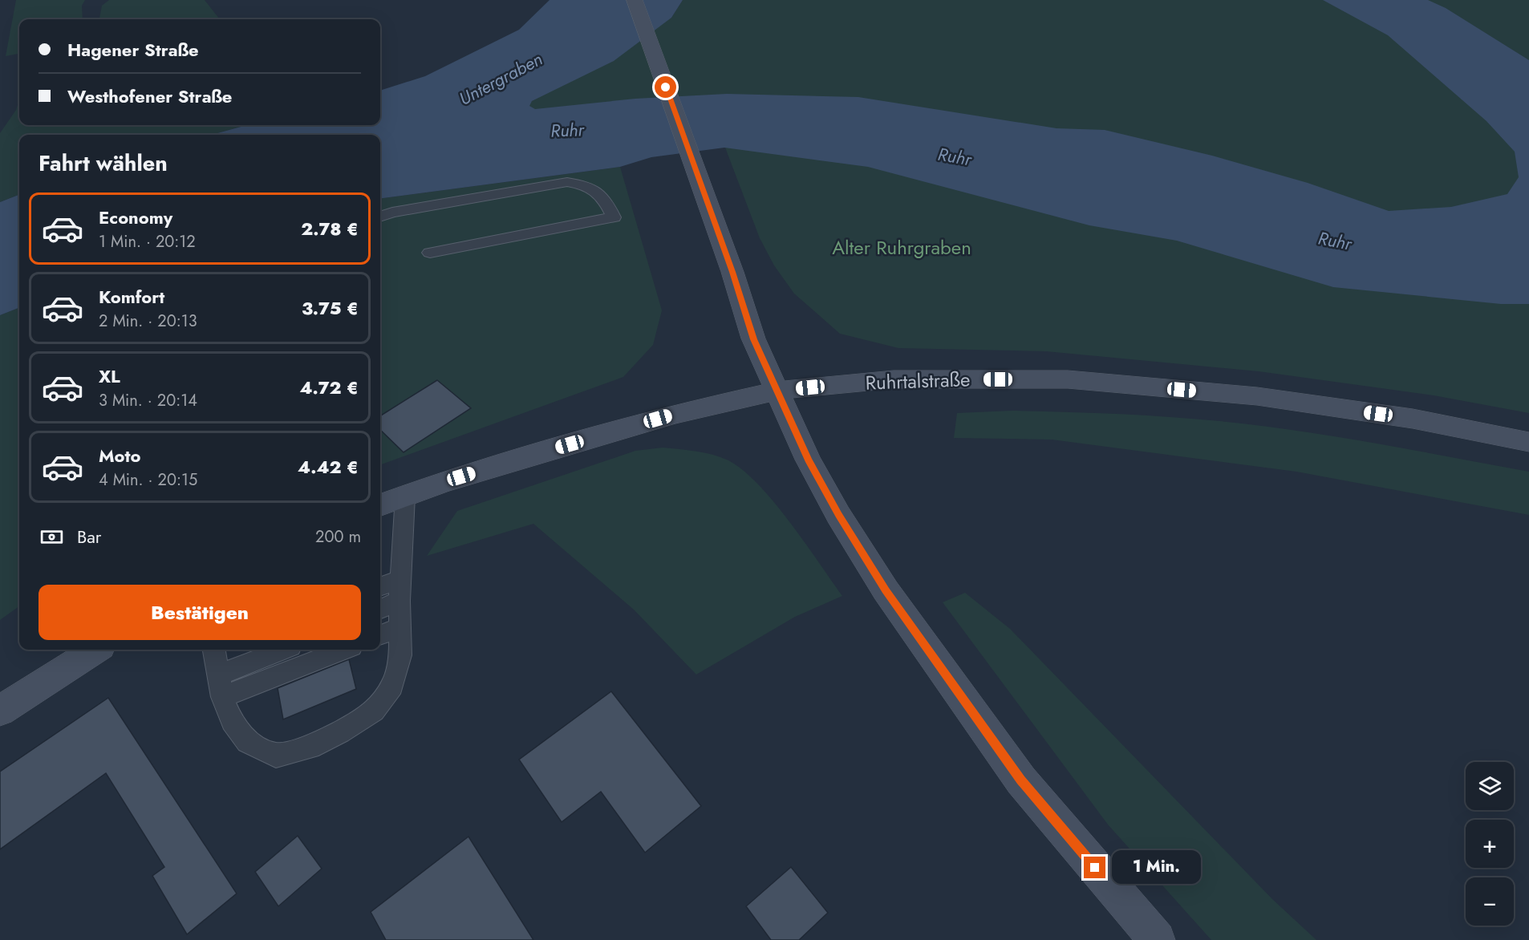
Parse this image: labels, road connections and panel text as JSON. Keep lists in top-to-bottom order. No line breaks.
{"streets":{"main road":["Ruhrtalstraße"]},"water":["Untergraben","Ruhr"],"parks":["Alter Ruhrgraben"],"page":{"banner":["Hagener Straße","Westhofener Straße"],"heading":"Fahrt wählen","list":[{"name":"Economy","note":"1 Min. · 20:12","value":"2.78 €"},{"name":"Komfort","note":"2 Min. · 20:13","value":"3.75 €"},{"name":"XL","note":"3 Min. · 20:14","value":"4.72 €"},{"name":"Moto","note":"4 Min. · 20:15","value":"4.42 €"}],"pay":["Bar","200 m"],"buttons":"Bestätigen","map_buttons":["+","−"],"bubble":"1 Min."}}
